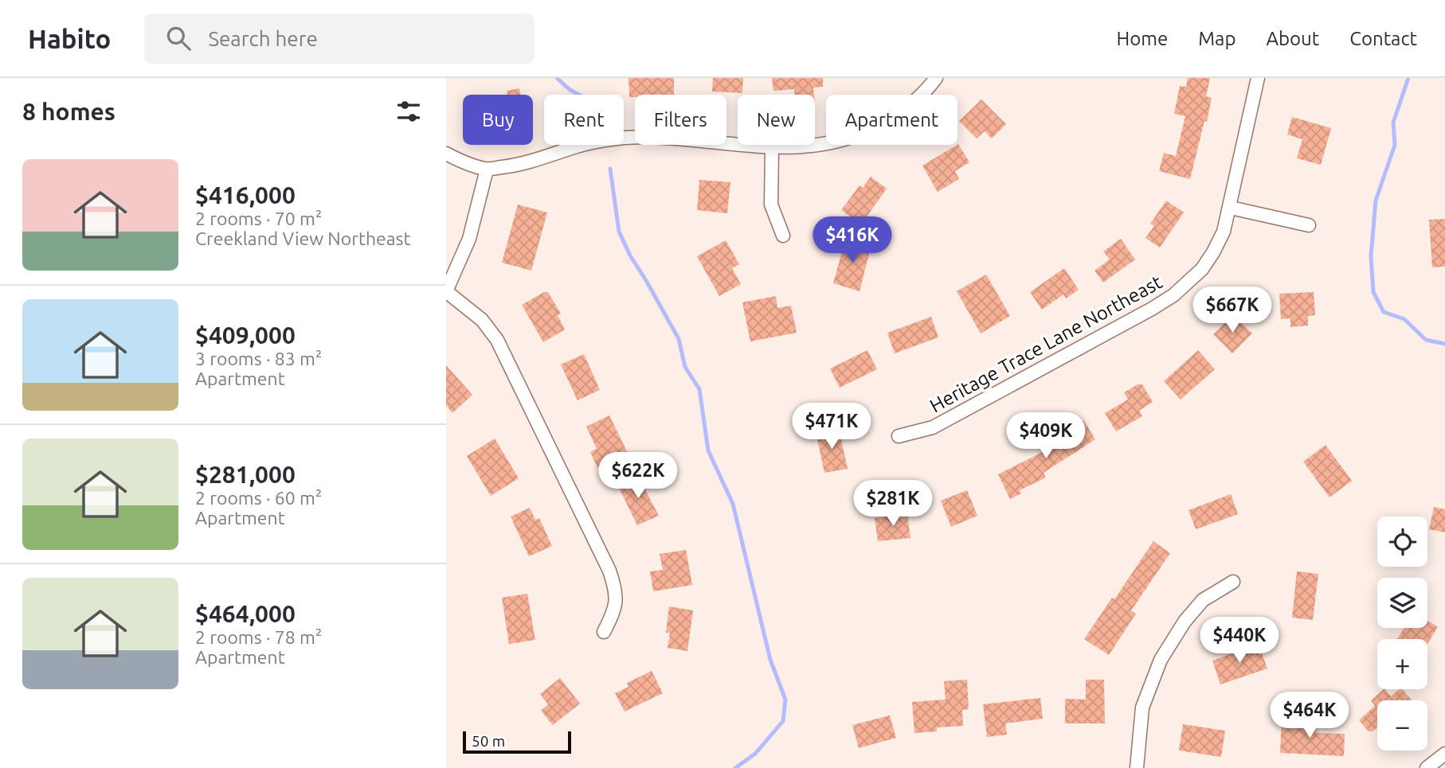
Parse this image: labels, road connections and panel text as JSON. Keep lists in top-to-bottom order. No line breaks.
{"streets":{"street":["Heritage Trace Lane Northeast"]},"scale_bar":"50 m","page":{"header":"Habito","search":"Search here","nav":["Home","Map","About","Contact"],"heading":"8 homes","chip":["Buy","Rent","Filters","New","Apartment"],"list":[{"name":"$416,000","note":"2 rooms · 70 m² · Creekland View Northeast"},{"name":"$409,000","note":"3 rooms · 83 m² · Apartment"},{"name":"$281,000","note":"2 rooms · 60 m² · Apartment"},{"name":"$464,000","note":"2 rooms · 78 m² · Apartment"}],"price":["$416K","$667K","$471K","$409K","$622K","$281K","$440K","$464K"],"map_buttons":["+","−"],"scale":"50 m"}}
